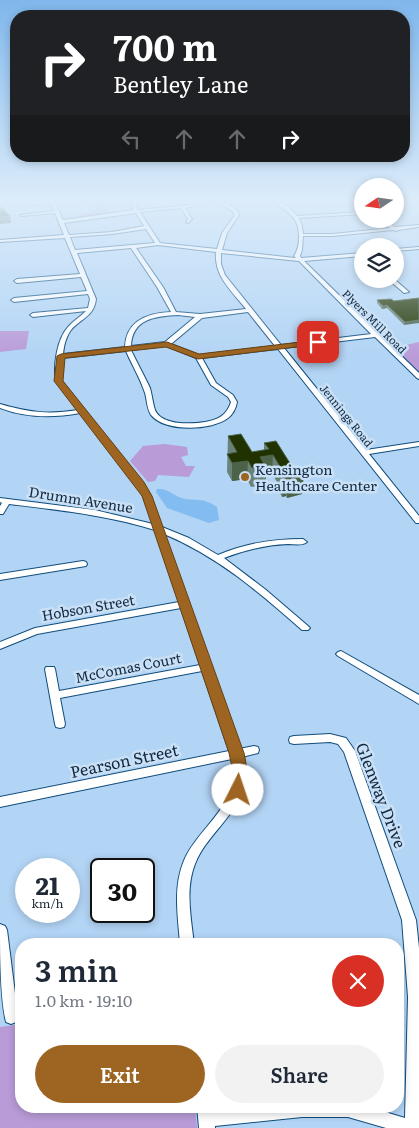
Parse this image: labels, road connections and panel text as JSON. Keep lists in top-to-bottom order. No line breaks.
{"streets":{"street":["Plyers Mill Road","Jennings Road","Drumm Avenue","Hobson Street","McComas Court","Pearson Street","Glenway Drive"]},"places":["Kensington Healthcare Center"],"north":"left","page":{"turn":["700 m","Bentley Lane"],"speed":"21 km/h","limit":"30","heading":["3 min","1.0 km · 19:10"],"buttons":["Exit","Share"]}}
